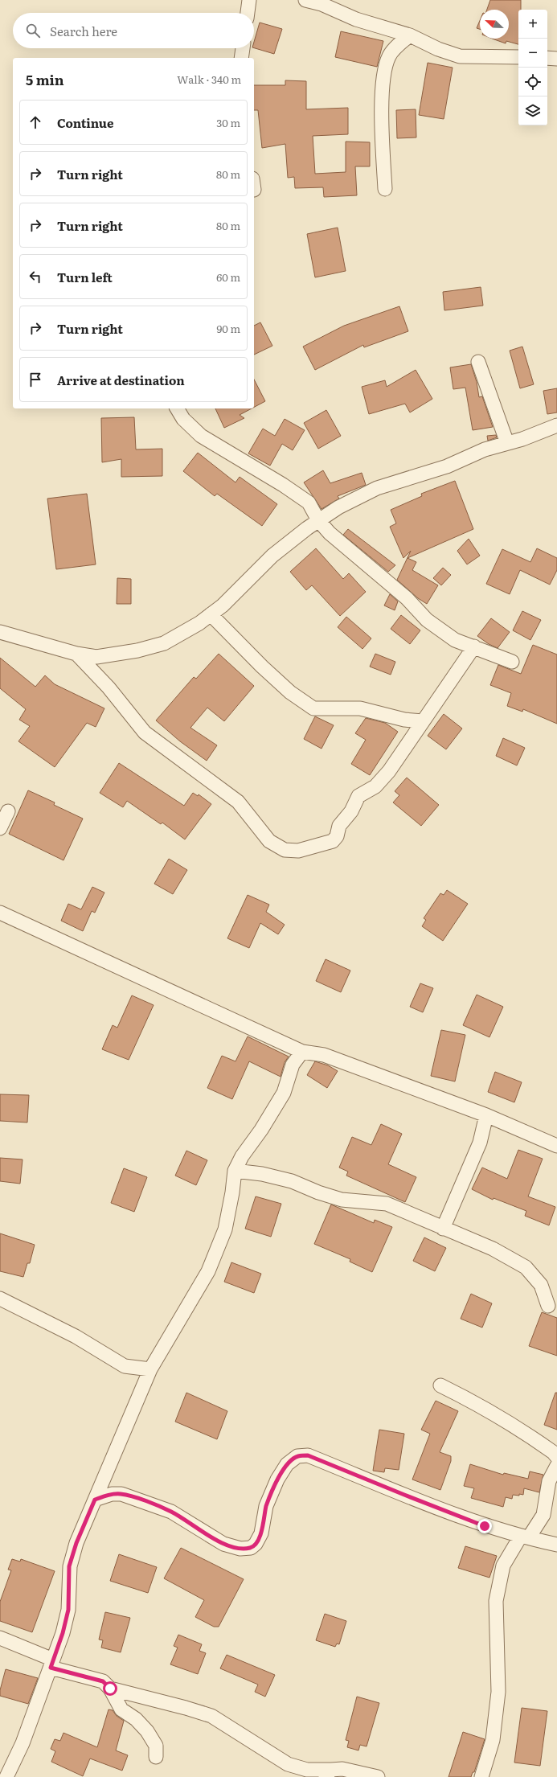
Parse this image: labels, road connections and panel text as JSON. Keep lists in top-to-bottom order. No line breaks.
{"north":"top left","page":{"map_buttons":["+","−"],"search":"Search here","heading":["5 min","Walk · 340 m"],"list":[["Continue","30 m"],["Turn right","80 m"],["Turn right","80 m"],["Turn left","60 m"],["Turn right","90 m"],"Arrive at destination"]}}
